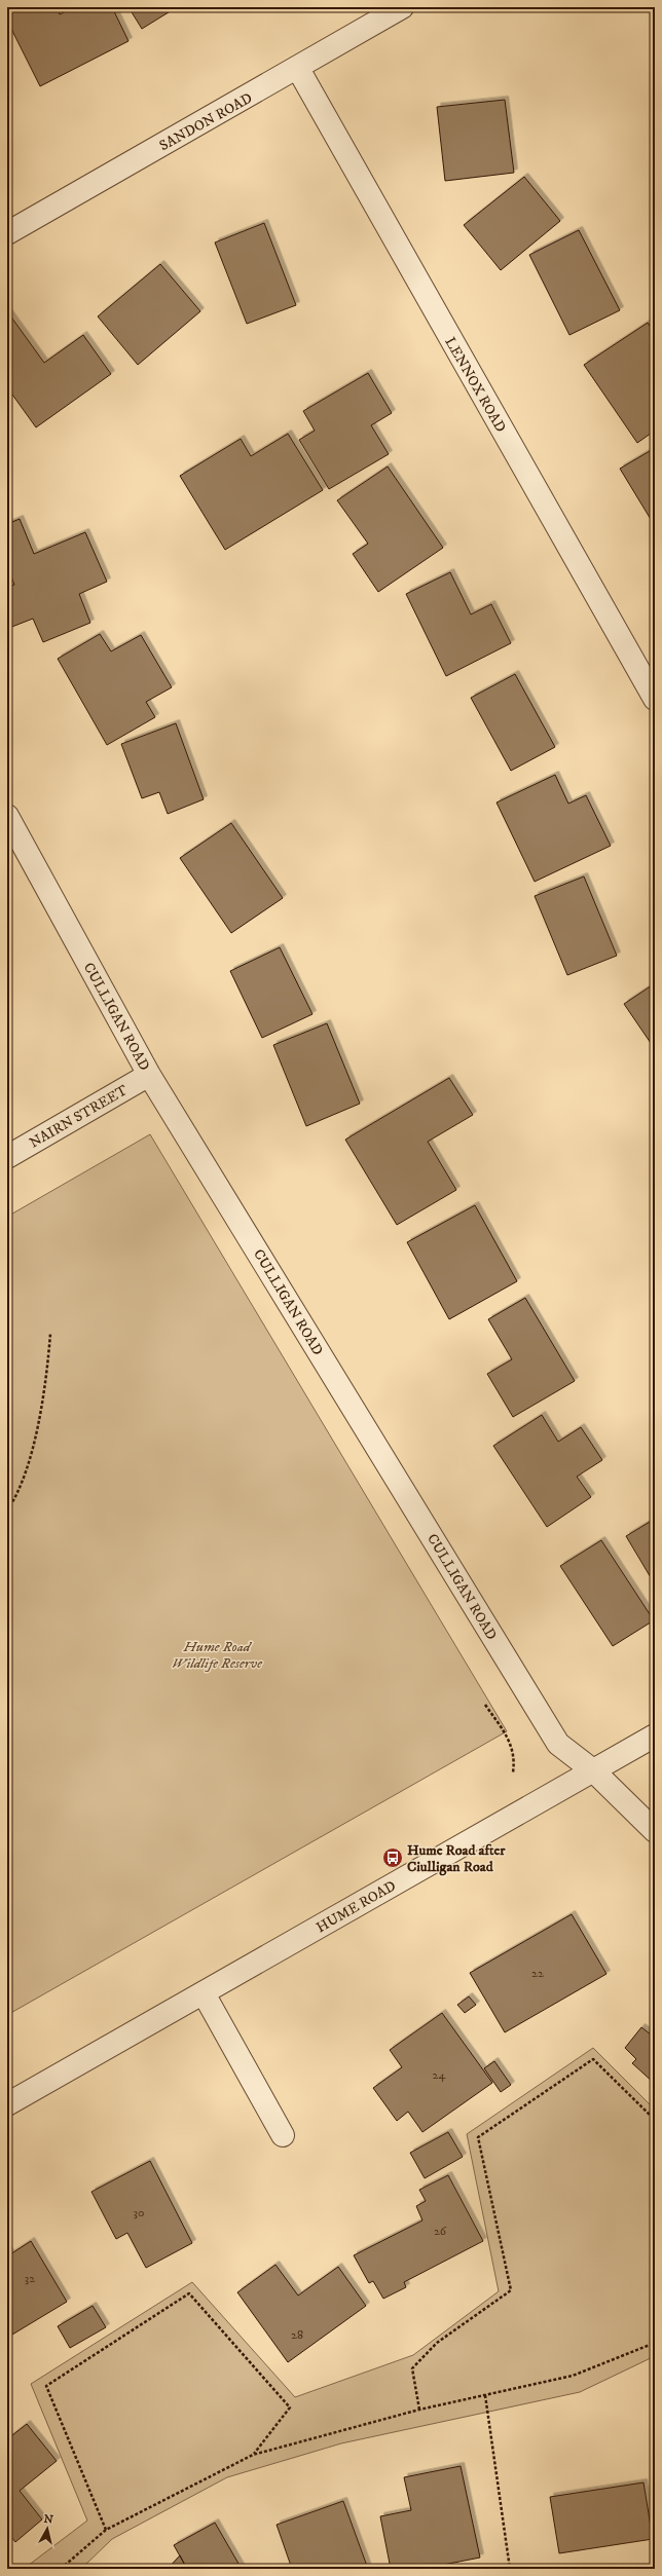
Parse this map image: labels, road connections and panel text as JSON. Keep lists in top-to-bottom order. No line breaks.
{"streets":{"street":["SANDON ROAD","LENNOX ROAD","CULLIGAN ROAD","NAIRN STREET","HUME ROAD"]},"crossings":[["SANDON ROAD","LENNOX ROAD"],["CULLIGAN ROAD","NAIRN STREET"],["CULLIGAN ROAD","HUME ROAD"]],"parks":["Hume Road Wildlife Reserve"],"places":{"bus stop":["Hume Road after Ciulligan Road"]},"house_numbers":["22","24","30","26","32","28"],"north":"top"}
